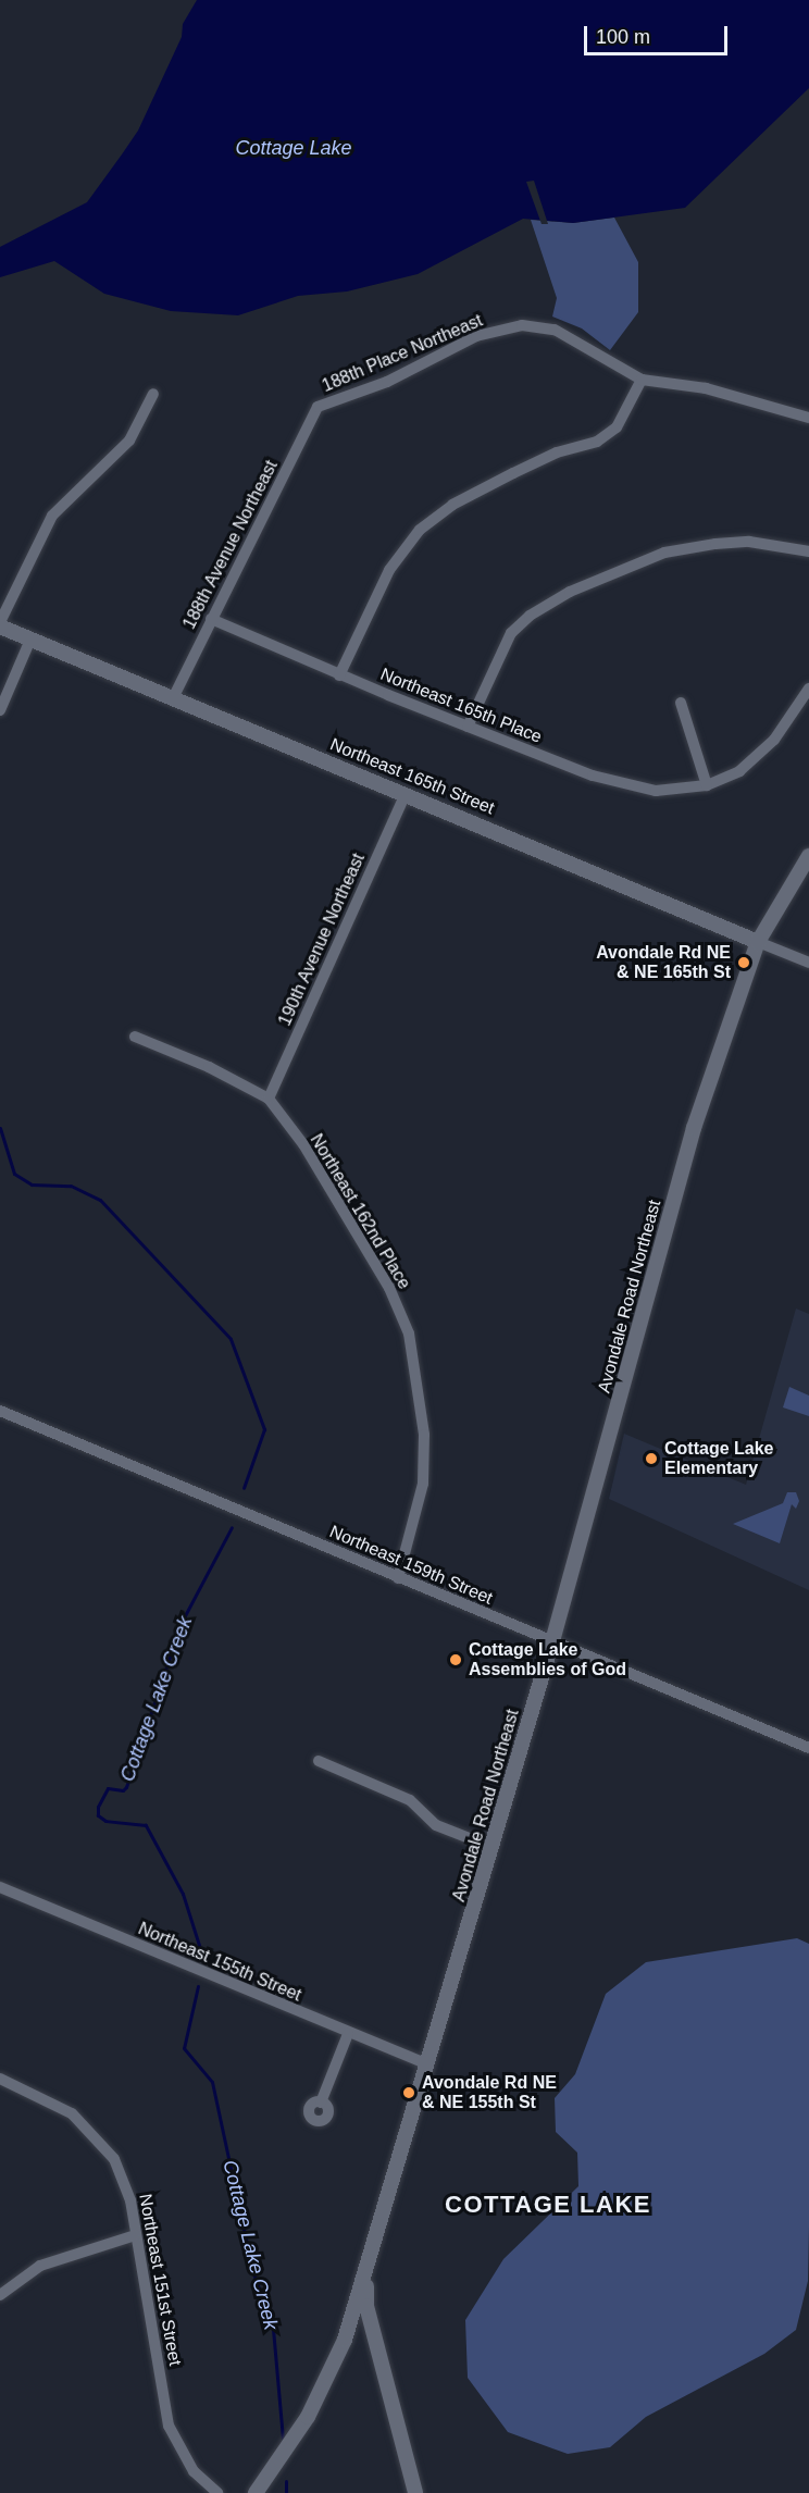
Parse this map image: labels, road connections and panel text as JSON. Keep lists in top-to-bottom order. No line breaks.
{"streets":{"main road":["Northeast 165th Street","Avondale Road Northeast"],"street":["188th Place Northeast","188th Avenue Northeast","Northeast 165th Place","190th Avenue Northeast","Northeast 162nd Place","Northeast 159th Street","Northeast 155th Street","Northeast 151st Street"]},"crossings":[["188th Place Northeast","188th Avenue Northeast"],["188th Avenue Northeast","Northeast 165th Place"],["188th Avenue Northeast","Northeast 165th Street"],["Northeast 165th Street","190th Avenue Northeast"],["Northeast 165th Street","Avondale Road Northeast"],["190th Avenue Northeast","Northeast 162nd Place"],["Northeast 162nd Place","Northeast 159th Street"],["Avondale Road Northeast","Northeast 159th Street"],["Avondale Road Northeast","Northeast 155th Street"]],"districts":["COTTAGE LAKE"],"water":["Cottage Lake","Cottage Lake Creek"],"places":["Avondale Rd NE & NE 165th St","Cottage Lake Elementary","Cottage Lake Assemblies of God","Avondale Rd NE & NE 155th St"],"scale_bar":"100 m"}
